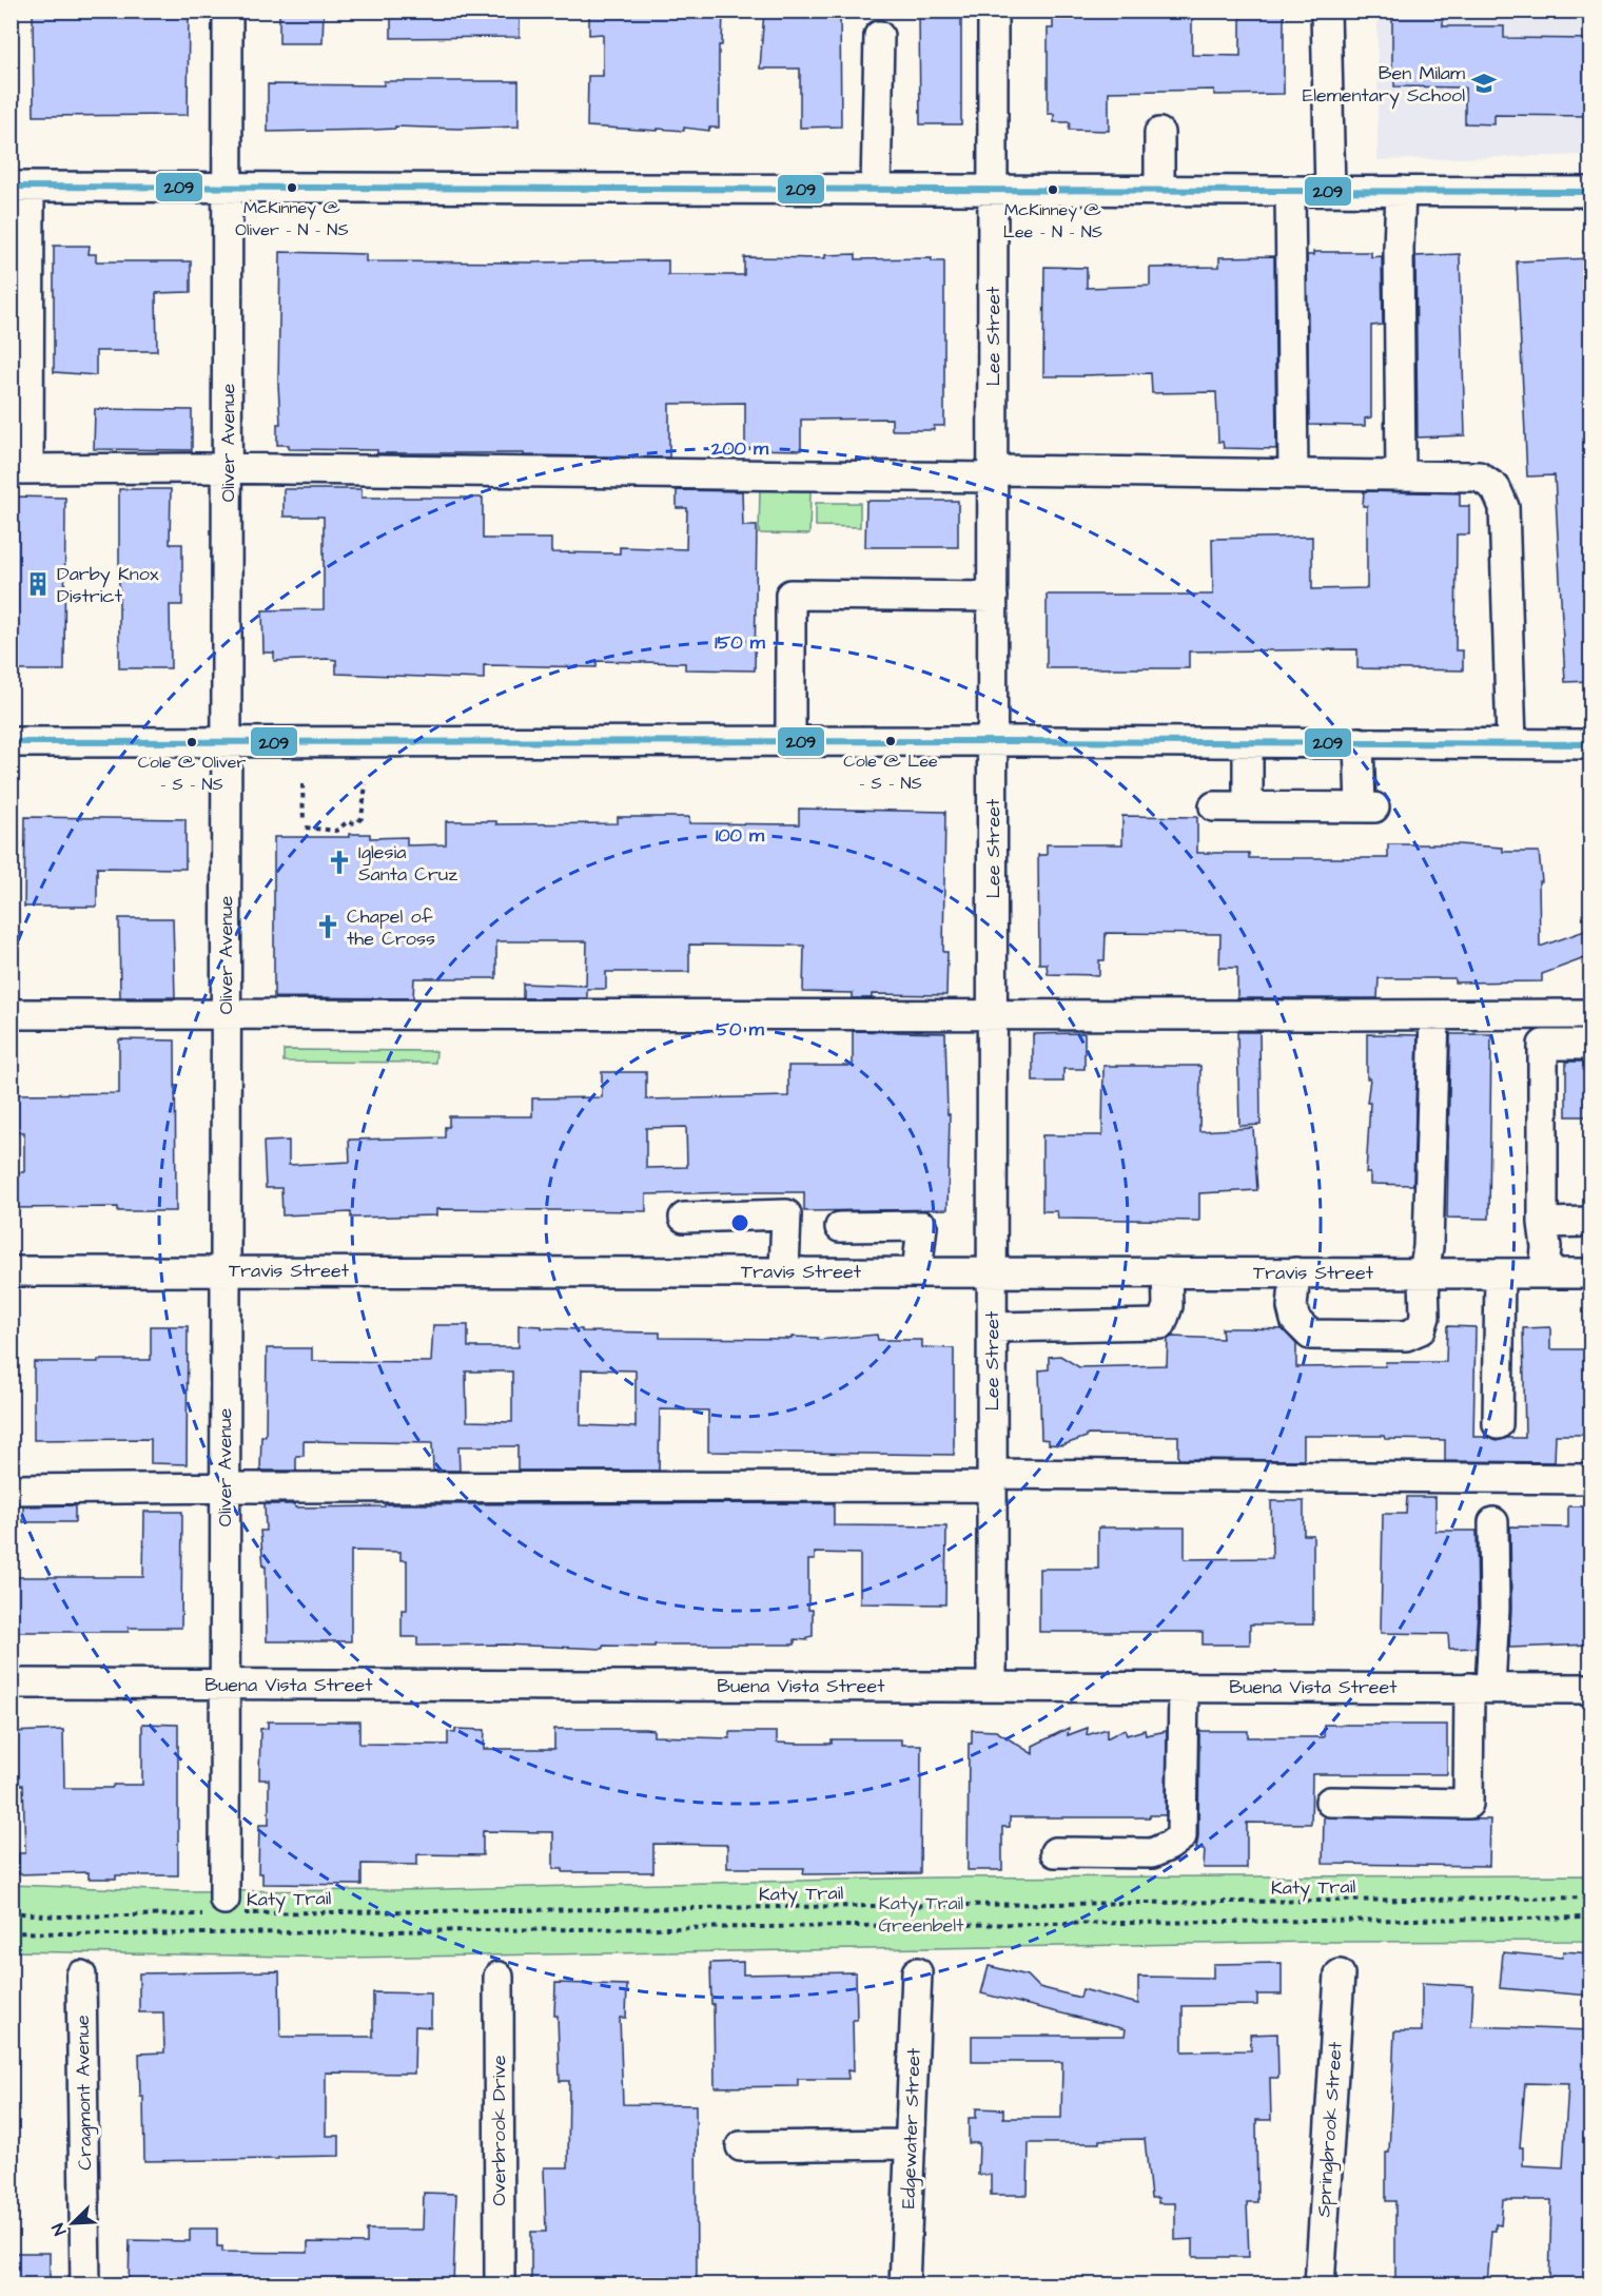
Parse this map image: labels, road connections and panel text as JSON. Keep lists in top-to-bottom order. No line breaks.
{"streets":{"street":["Lee Street","Oliver Avenue","Travis Street","Buena Vista Street","Cragmont Avenue","Edgewater Street","Springbrook Street","Overbrook Drive"],"path":["Katy Trail"]},"crossings":[["Lee Street","Travis Street"],["Lee Street","Buena Vista Street"],["Oliver Avenue","Travis Street"],["Oliver Avenue","Buena Vista Street"],["Oliver Avenue","Katy Trail"]],"parks":["Katy Trail Greenbelt"],"places":{"school or university":["Ben Milam Elementary School"],"other":["McKinney @ Oliver - N - NS","McKinney @ Lee - N - NS","Cole @ Lee - S - NS","Cole @ Oliver - S - NS"],"building":["Darby Knox District"],"church":["Iglesia Santa Cruz","Chapel of the Cross"]},"lines":["transit line 209"],"north":"bottom left","rings":["200 m","150 m","100 m","50 m"]}
